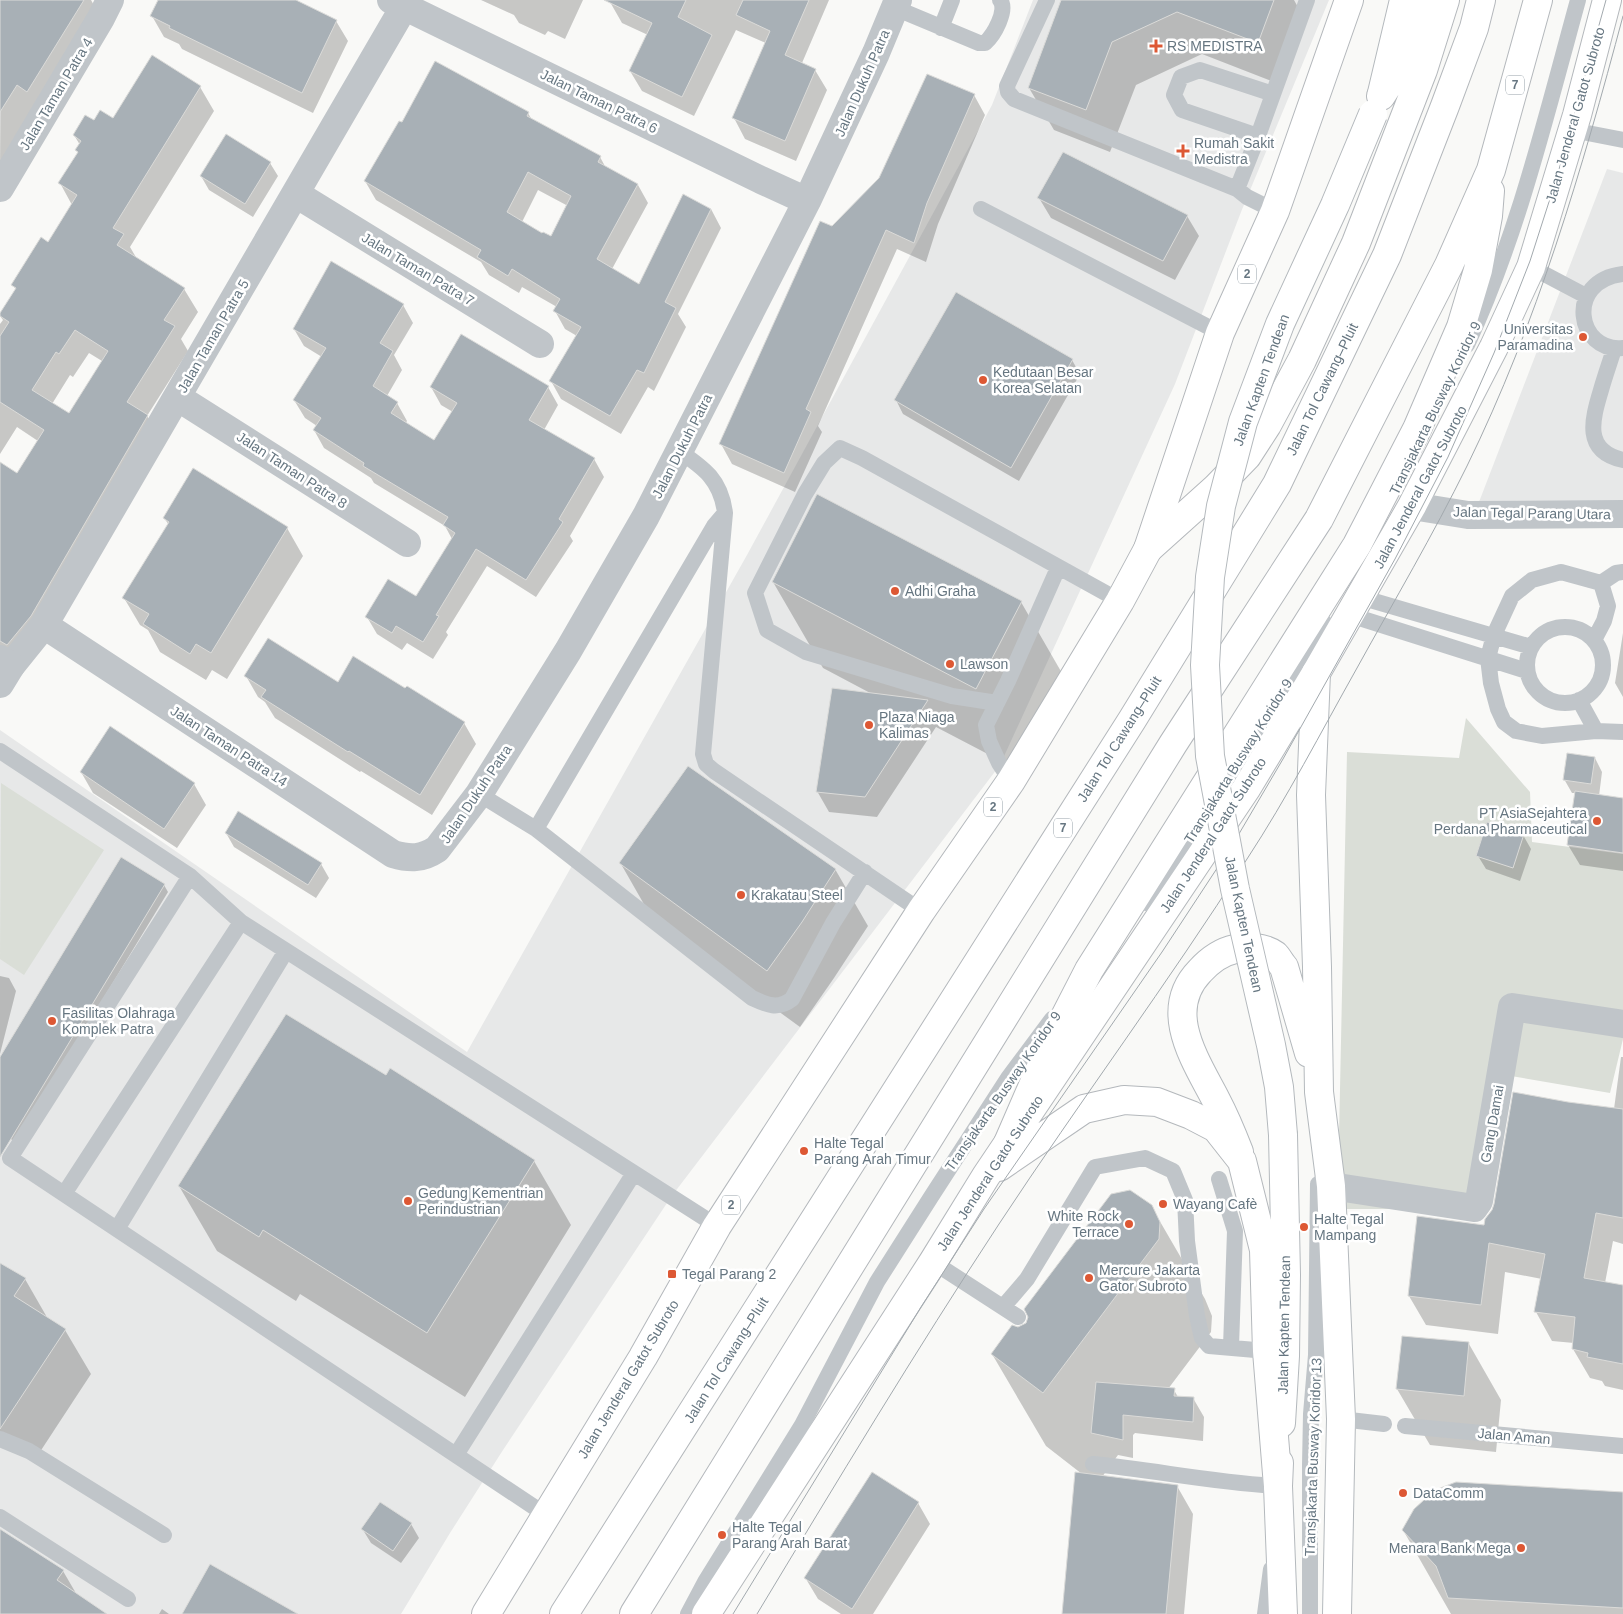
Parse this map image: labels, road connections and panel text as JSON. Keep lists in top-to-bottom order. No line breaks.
{"streets":{"main road":["7","Jalan Jenderal Gatot Subroto","2","Jalan Kapten Tendean","Jalan Tol Cawang–Pluit"],"street":["Jalan Dukuh Patra","Jalan Taman Patra 4","Jalan Taman Patra 6","Jalan Taman Patra 7","Jalan Taman Patra 5","Jalan Taman Patra 8","Jalan Tegal Parang Utara","Jalan Taman Patra 14","Gang Damai"],"lane":["Transjakarta Busway Koridor 9","Jalan Aman","Transjakarta Busway Koridor 13"]},"crossings":[["Jalan Dukuh Patra","Jalan Taman Patra 6"],["Jalan Dukuh Patra","Jalan Taman Patra 14"],["Jalan Taman Patra 6","Jalan Taman Patra 5"],["Jalan Jenderal Gatot Subroto","Transjakarta Busway Koridor 9"],["Jalan Jenderal Gatot Subroto","Jalan Tegal Parang Utara"],["Jalan Taman Patra 7","Jalan Taman Patra 5"],["Jalan Taman Patra 5","Jalan Taman Patra 8"],["Jalan Taman Patra 5","Jalan Taman Patra 14"]],"places":{"health":["RS MEDISTRA","Rumah Sakit Medistra"],"other":["Universitas Paramadina","Kedutaan Besar Korea Selatan","Adhi Graha","Lawson","Plaza Niaga Kalimas","PT AsiaSejahtera Perdana Pharmaceutical","Krakatau Steel","Fasilitas Olahraga Komplek Patra","Halte Tegal Parang Arah Timur","Gedung Kementrian Perindustrian","Wayang Cafè","White Rock Terrace","Halte Tegal Mampang","Mercure Jakarta Gator Subroto","DataComm","Halte Tegal Parang Arah Barat","Menara Bank Mega"],"transit":["Tegal Parang 2"]}}
